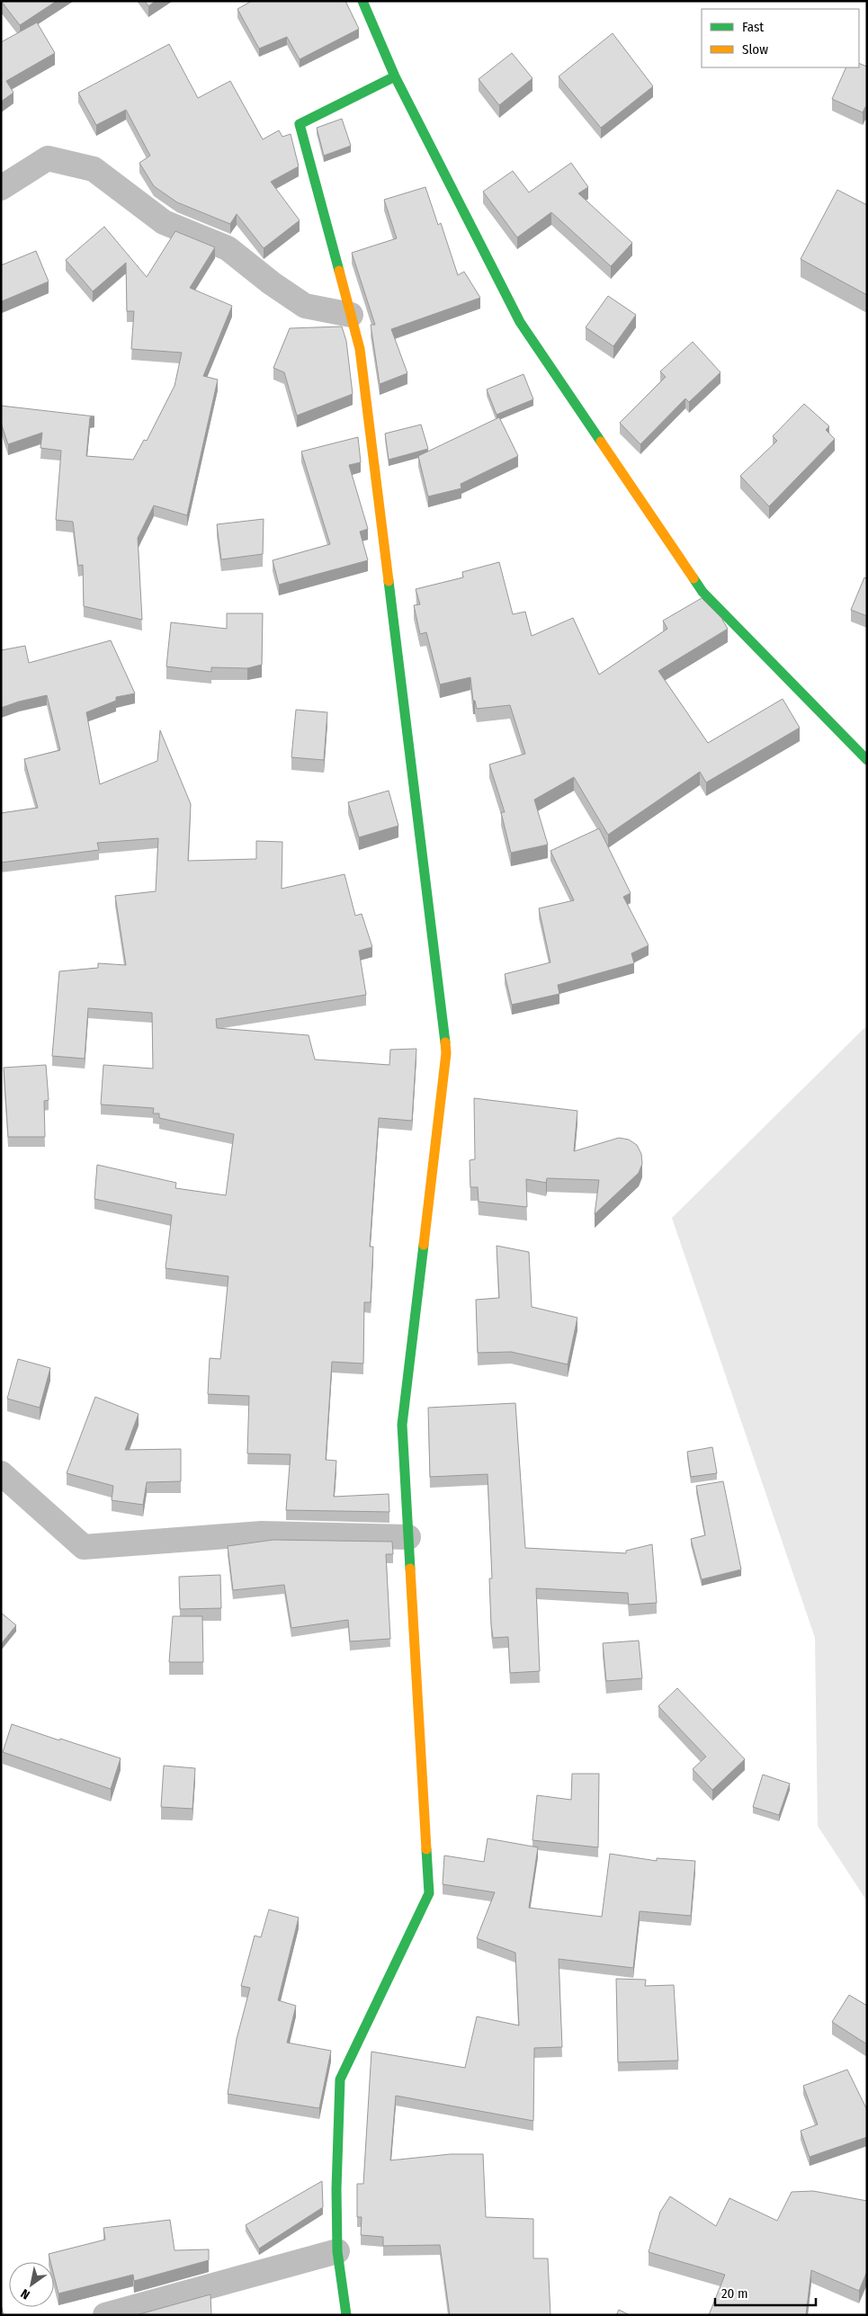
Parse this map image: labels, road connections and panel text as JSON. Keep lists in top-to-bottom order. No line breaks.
{"legend":["Fast","Slow"],"scale_bar":"20 m","north":"bottom left"}
